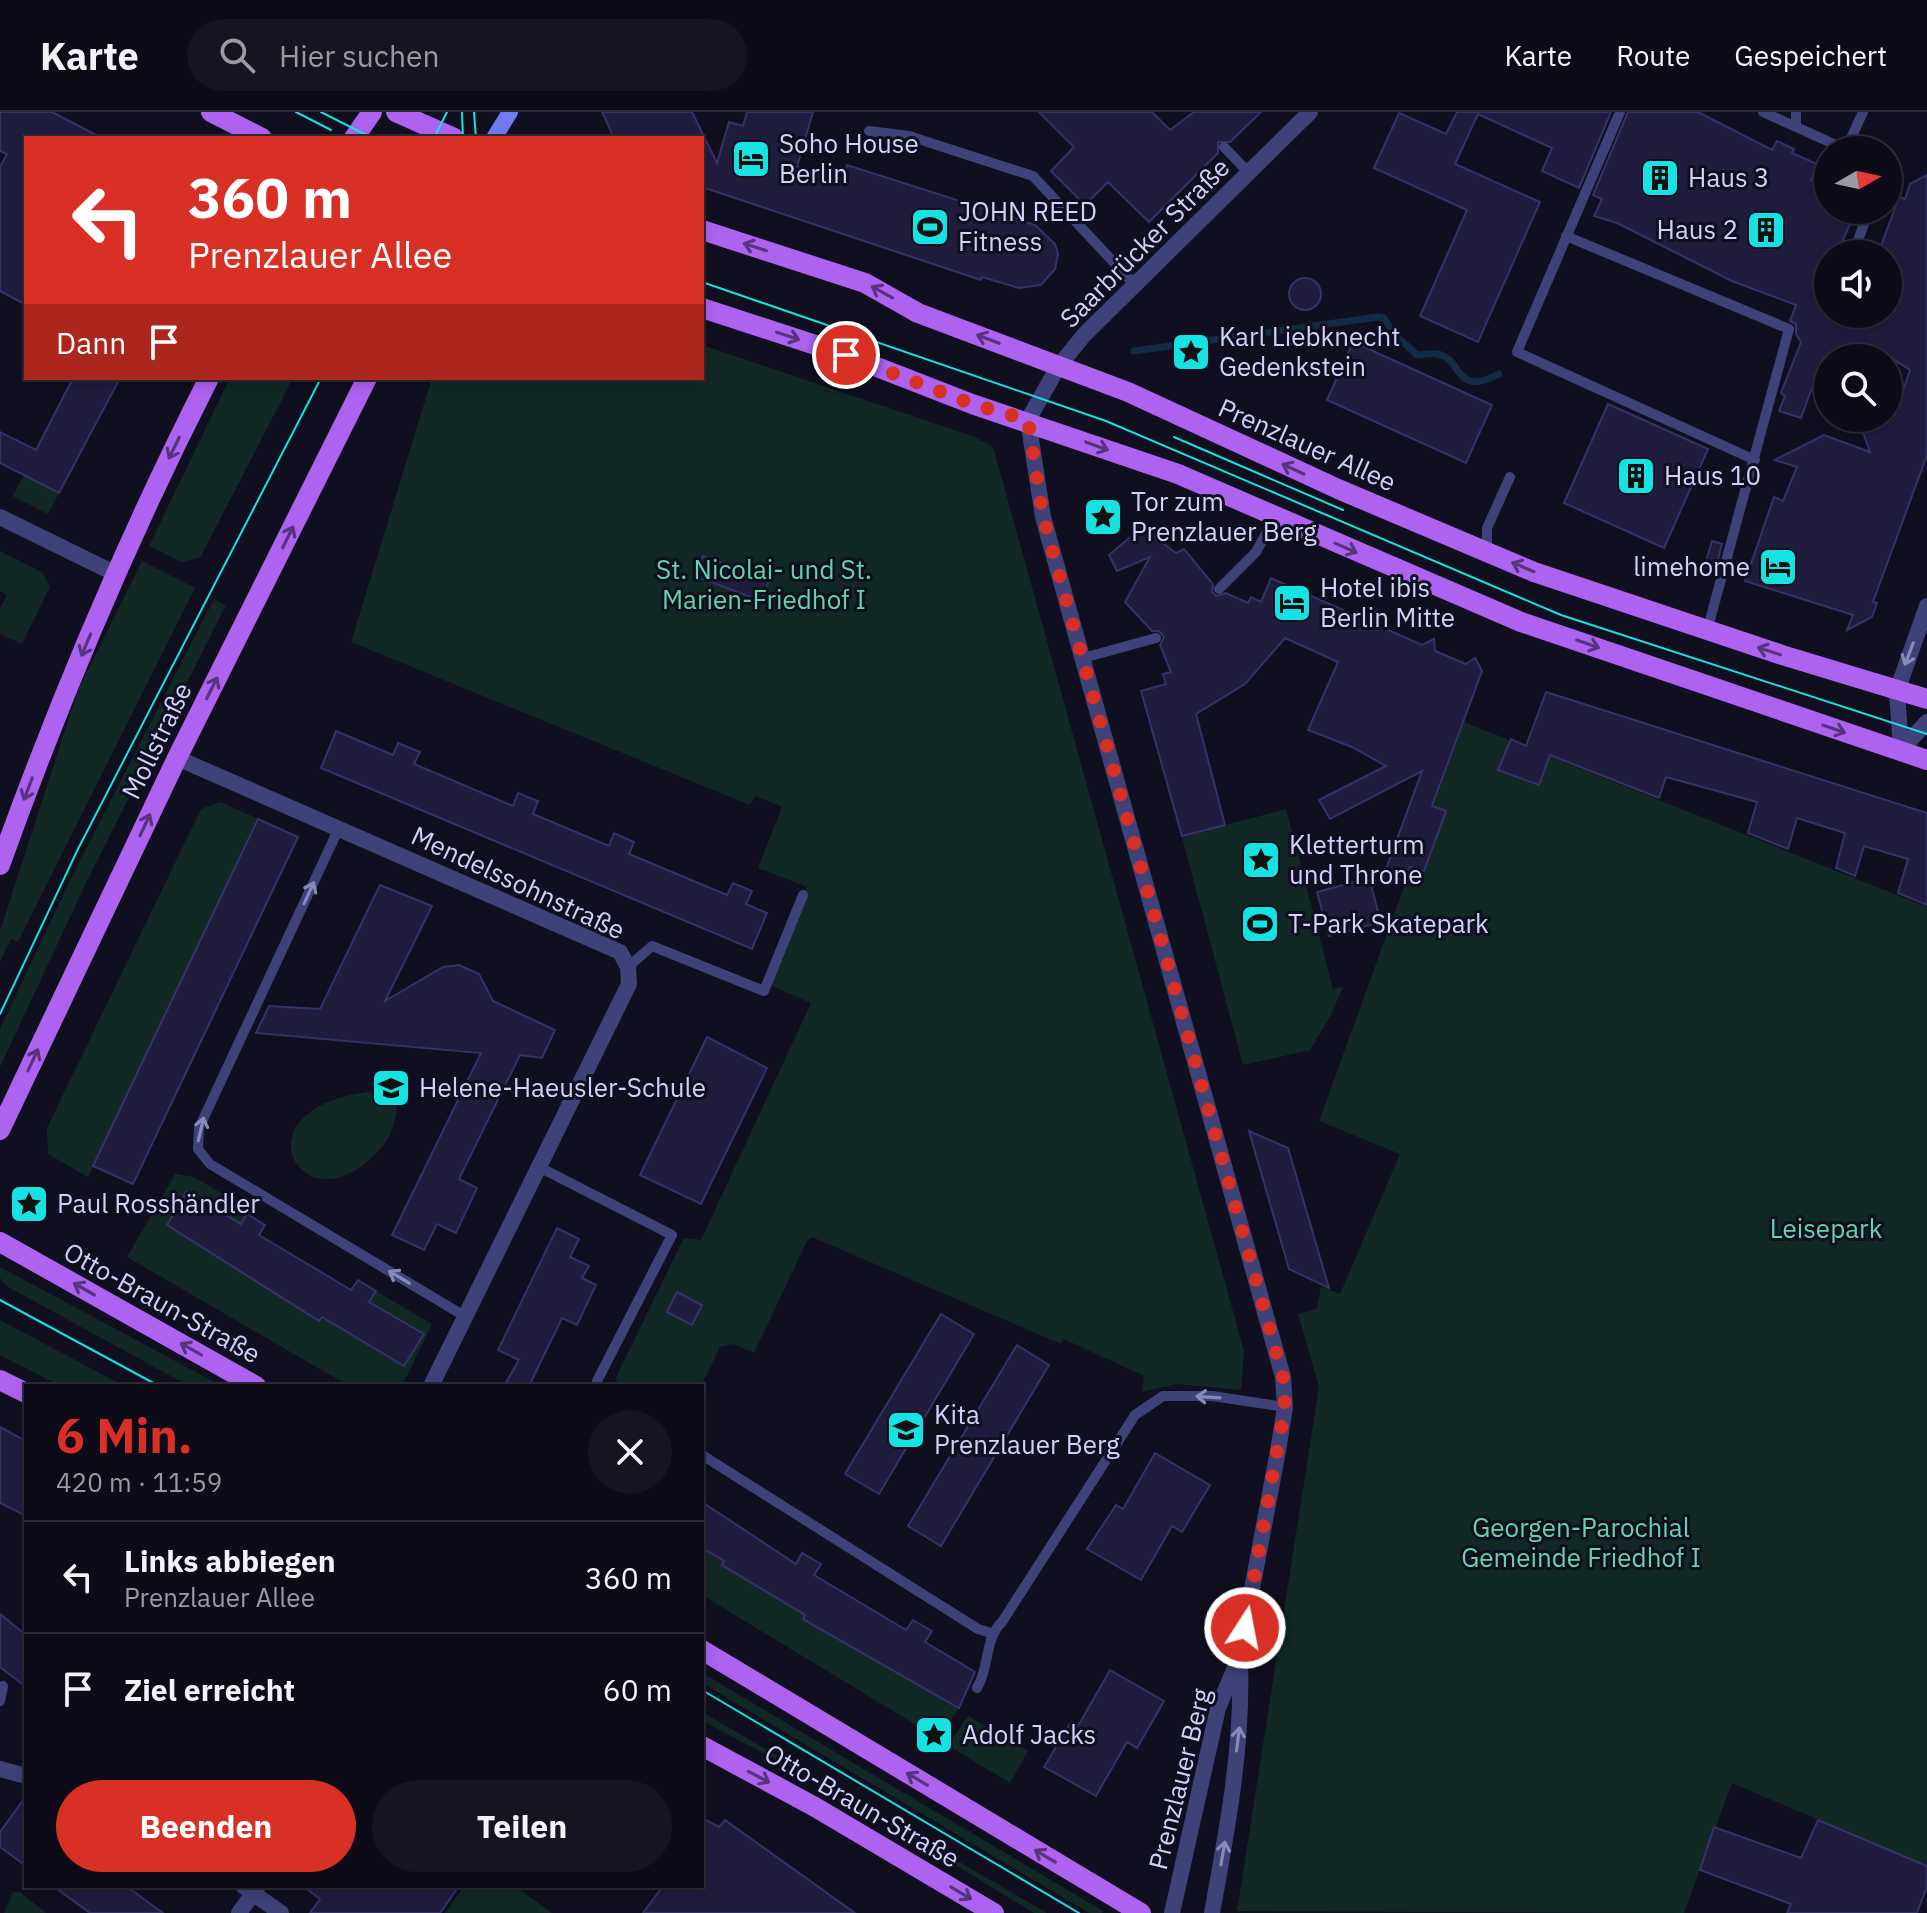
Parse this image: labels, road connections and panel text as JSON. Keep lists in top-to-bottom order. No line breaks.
{"streets":{"main road":["Prenzlauer Allee","Mollstraße","Otto-Braun-Straße"],"street":["Saarbrücker Straße","Mendelssohnstraße","Prenzlauer Berg"]},"crossings":[["Saarbrücker Straße","Prenzlauer Allee"],["Saarbrücker Straße","Prenzlauer Berg"],["Mollstraße","Mendelssohnstraße"]],"parks":["St. Nicolai- und St. Marien-Friedhof I","Leisepark","Georgen-Parochial Gemeinde Friedhof I"],"places":{"hotel":["Soho House Berlin","limehome","Hotel ibis Berlin Mitte"],"building":["Haus 3","Haus 2","Haus 10"],"sports":["JOHN REED Fitness","T-Park Skatepark"],"place":["Karl Liebknecht Gedenkstein","Tor zum Prenzlauer Berg","Kletterturm und Throne","Paul Rosshändler","Adolf Jacks"],"school or university":["Helene-Haeusler-Schule","Kita Prenzlauer Berg"]},"north":"right","page":{"header":"Karte","search":"Hier suchen","nav":["Karte","Route","Gespeichert"],"turn":["360 m","Prenzlauer Allee"],"then":"Dann","heading":["6 Min.","420 m · 11:59"],"list":[{"name":"Links abbiegen","note":"Prenzlauer Allee","value":"360 m"},{"name":"Ziel erreicht","value":"60 m"}],"buttons":["Beenden","Teilen"]}}
